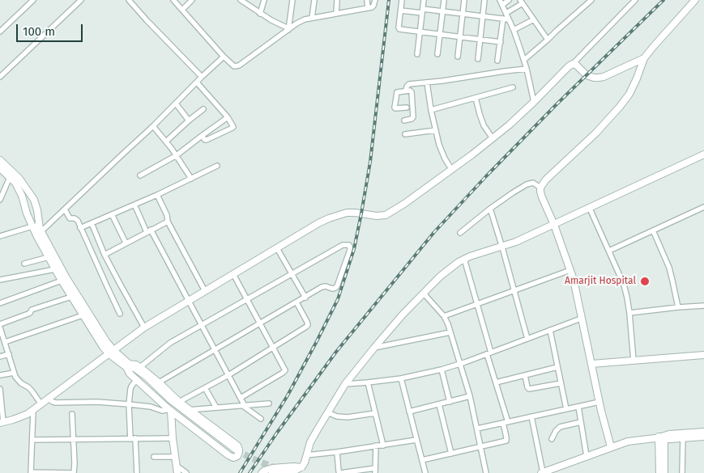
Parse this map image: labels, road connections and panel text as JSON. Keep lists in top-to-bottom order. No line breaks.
{"places":["Amarjit Hospital"],"scale_bar":"100 m"}
